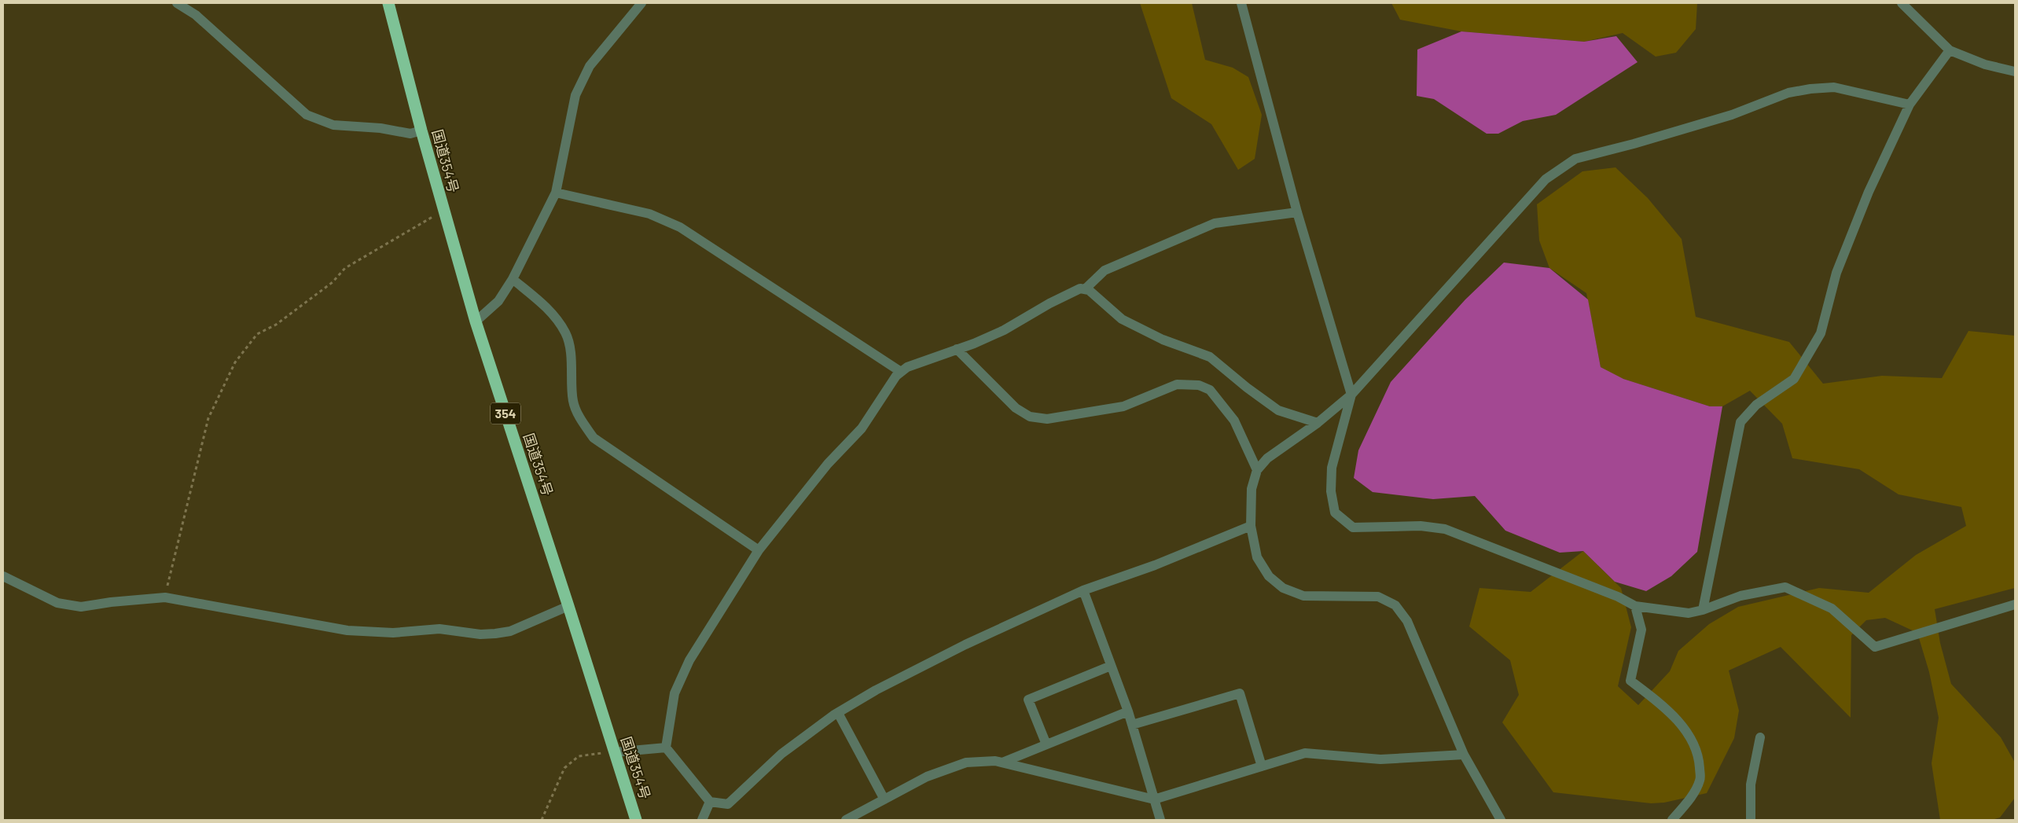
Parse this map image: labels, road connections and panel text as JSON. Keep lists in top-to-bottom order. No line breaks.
{"streets":{"highway":["国道354号","354"]}}
